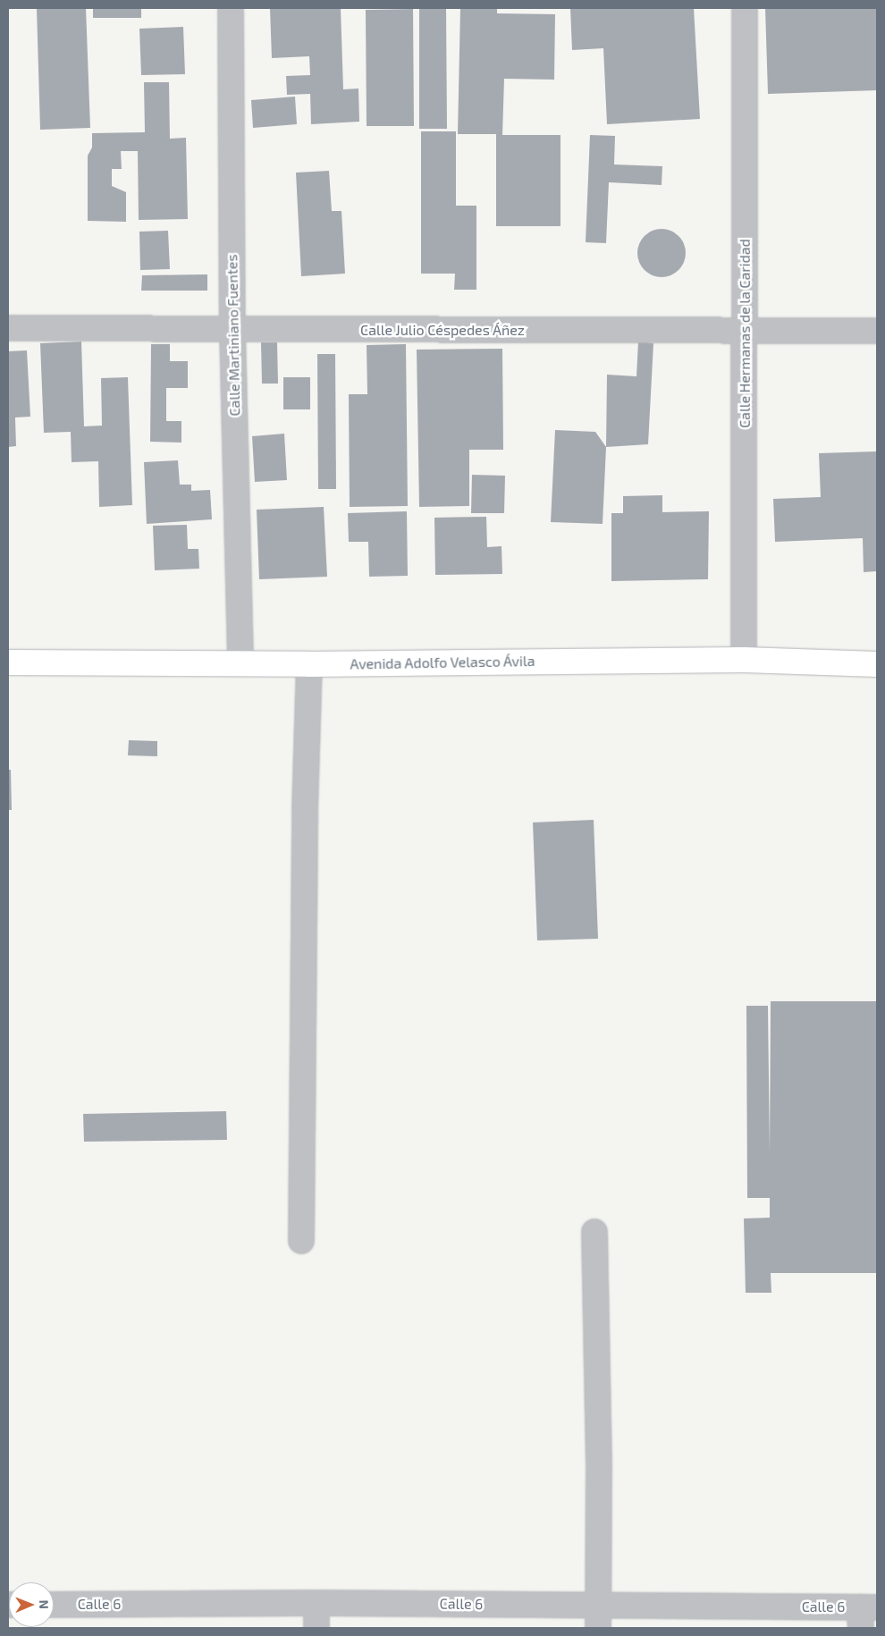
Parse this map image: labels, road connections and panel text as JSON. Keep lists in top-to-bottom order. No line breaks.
{"streets":{"highway":["Avenida Adolfo Velasco Ávila"],"street":["Calle Julio Céspedes Áñez","Calle Hermanas de la Caridad","Calle Martiniano Fuentes","Calle 6"]},"crossings":[["Calle Julio Céspedes Áñez","Calle Hermanas de la Caridad"],["Calle Julio Céspedes Áñez","Calle Martiniano Fuentes"],["Calle Hermanas de la Caridad","Avenida Adolfo Velasco Ávila"],["Calle Martiniano Fuentes","Avenida Adolfo Velasco Ávila"]],"north":"right"}
